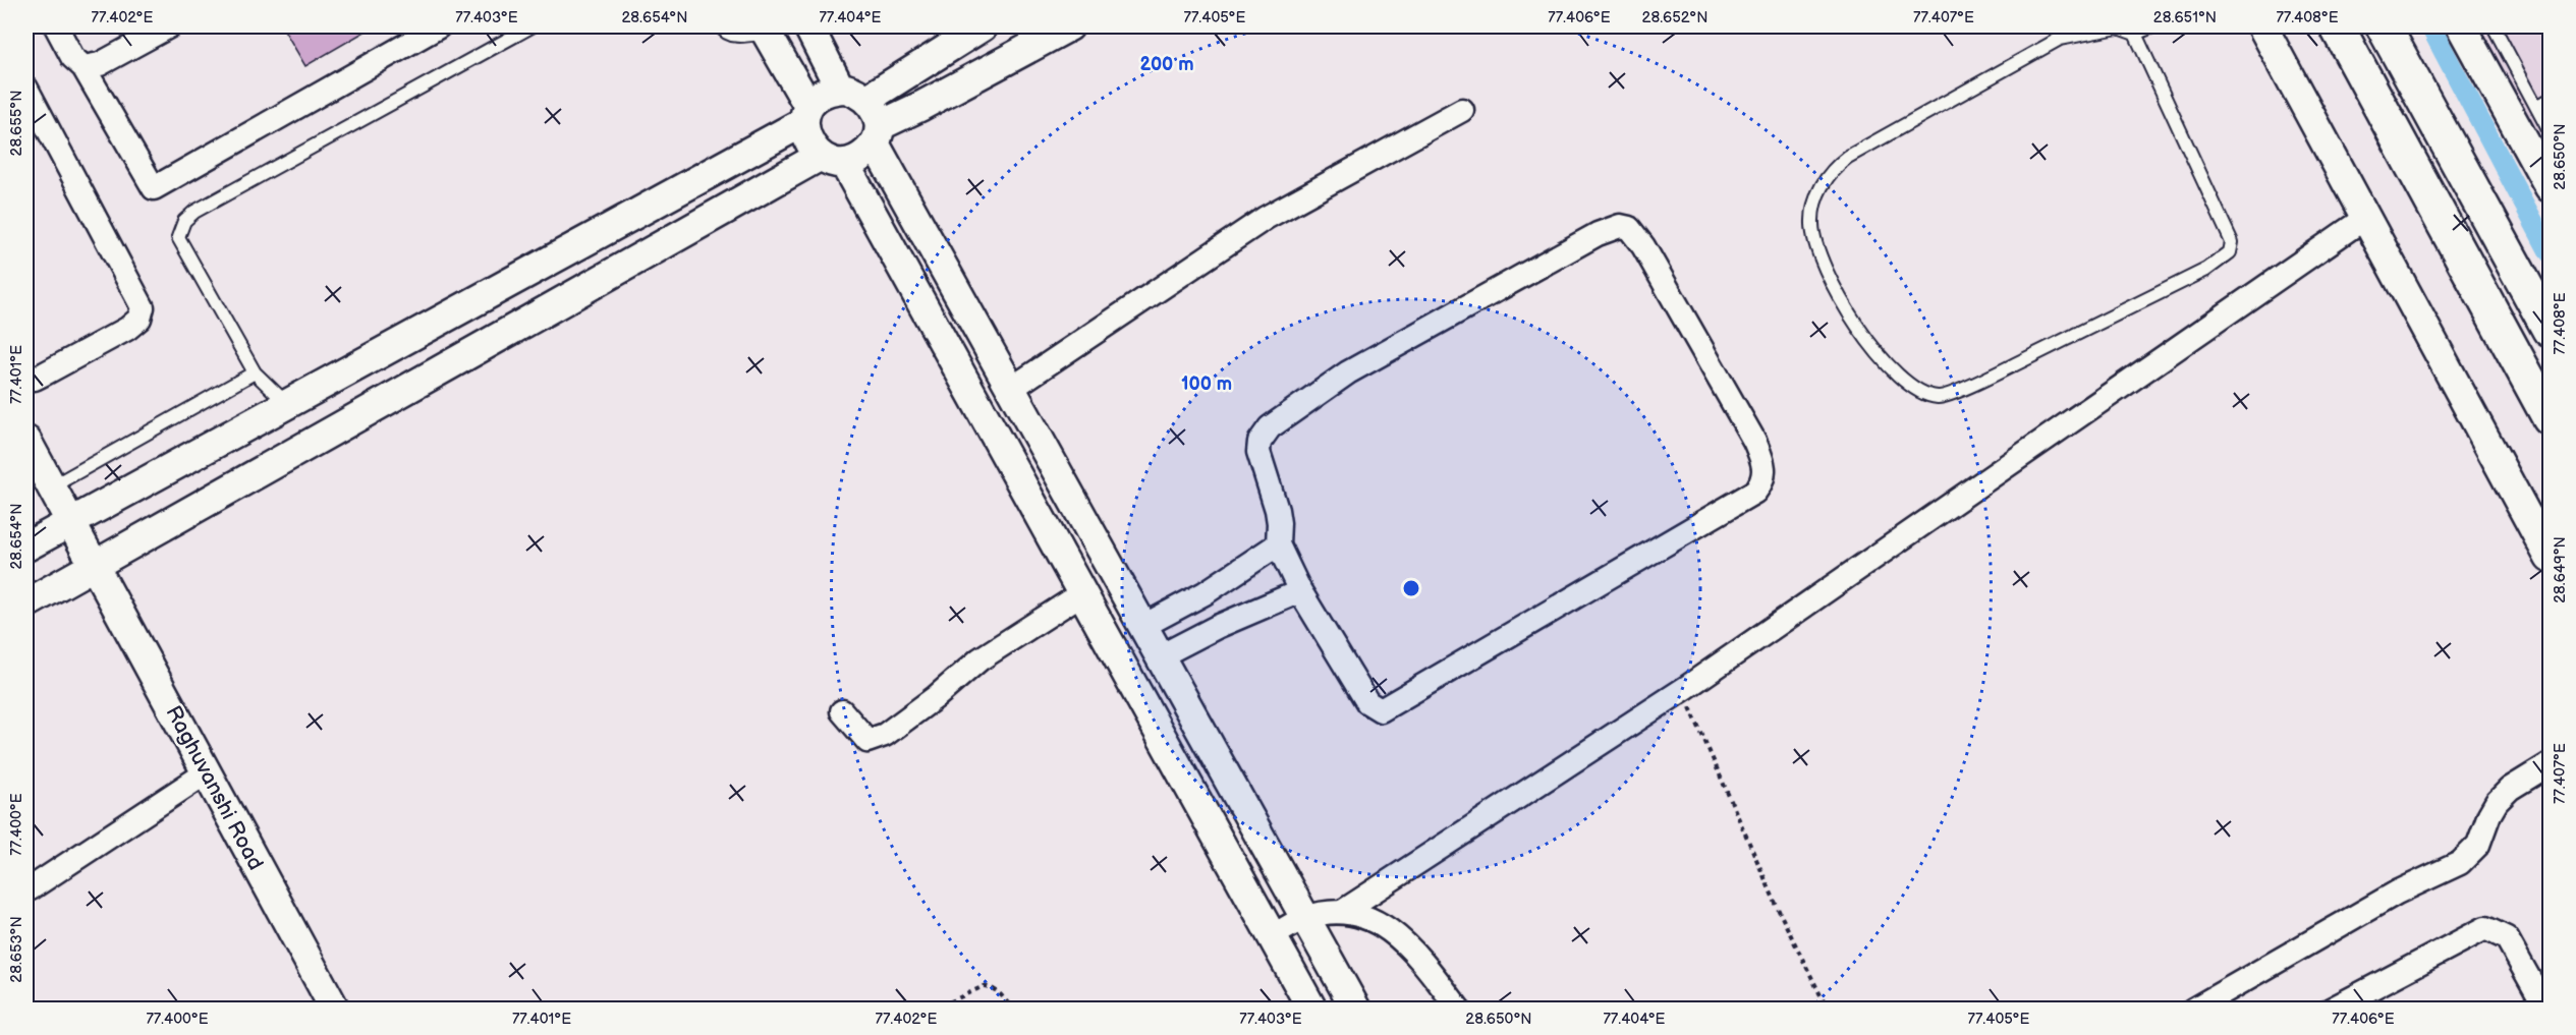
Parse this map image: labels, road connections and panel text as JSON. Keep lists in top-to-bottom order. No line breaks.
{"streets":{"street":["Raghuvanshi Road"]},"coordinates":["77.402°E","77.403°E","28.654°N","77.404°E","77.405°E","77.406°E","28.652°N","77.407°E","28.651°N","77.408°E","28.655°N","28.650°N","77.401°E","28.649°N","77.400°E","28.653°N"],"rings":["200 m","100 m"]}
